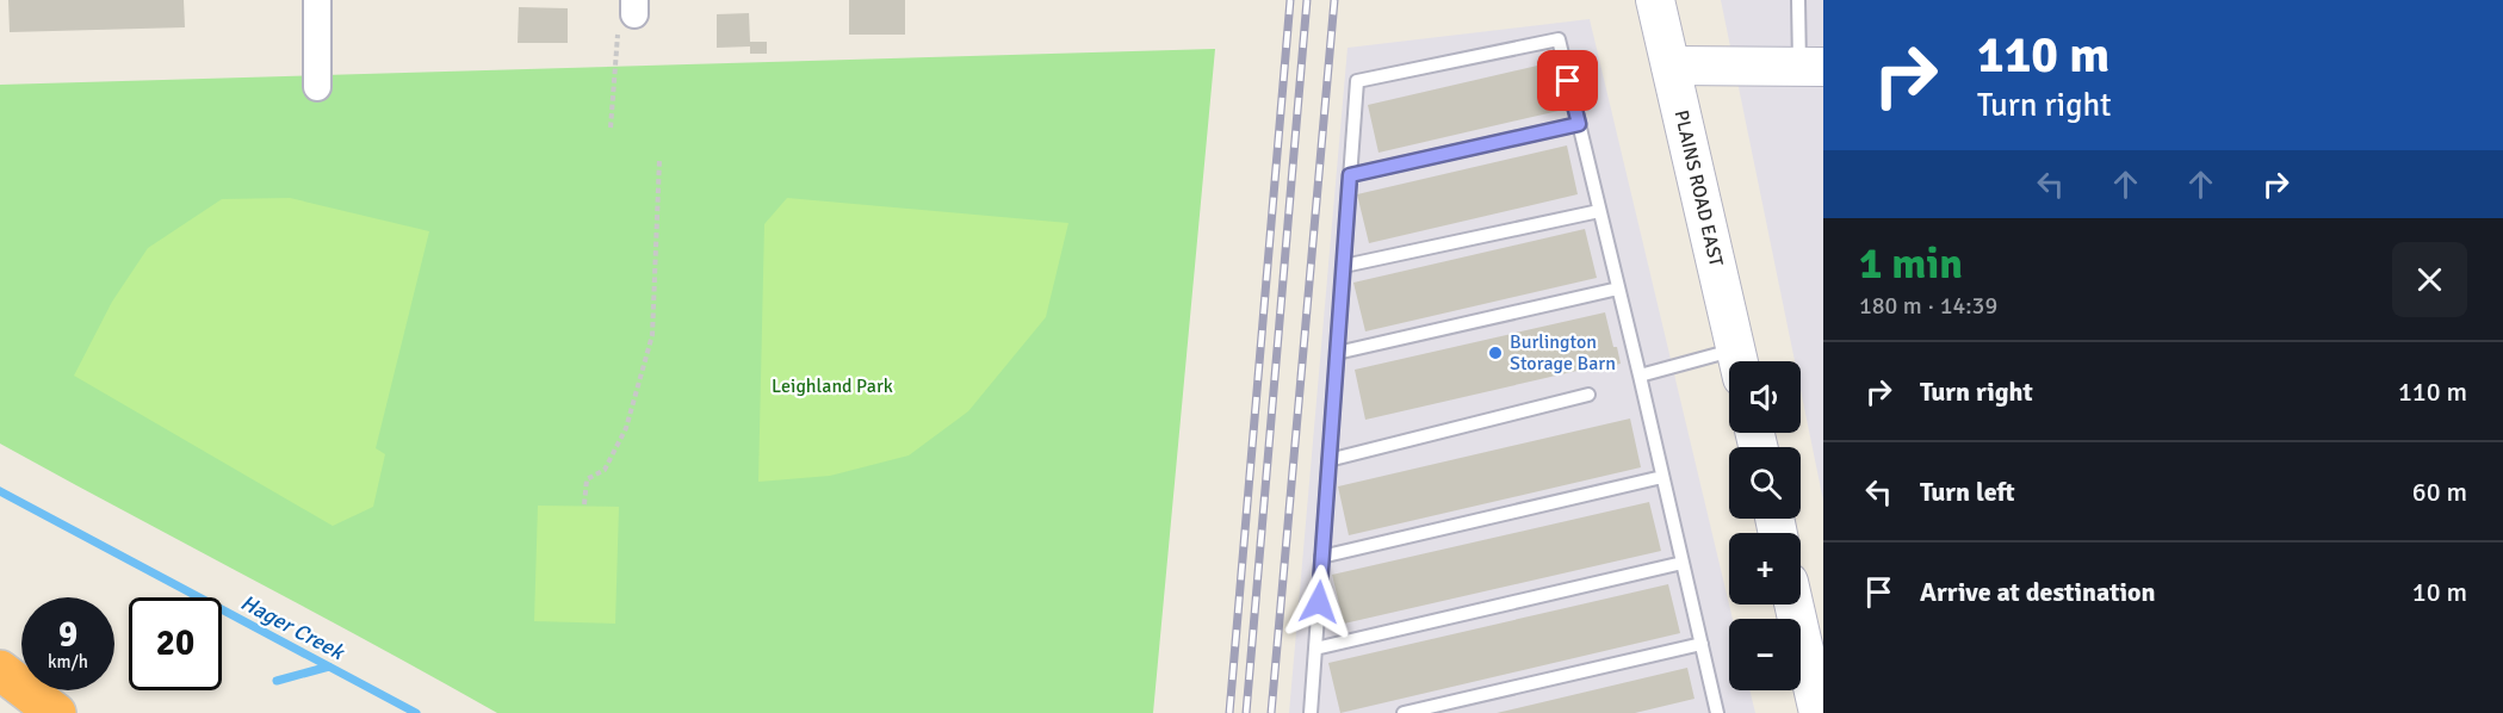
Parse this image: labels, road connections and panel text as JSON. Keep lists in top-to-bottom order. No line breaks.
{"streets":{"main road":["PLAINS ROAD EAST"]},"water":["Hager Creek"],"parks":["Leighland Park"],"places":["Burlington Storage Barn"],"page":{"turn":["110 m","Turn right"],"heading":["1 min","180 m · 14:39"],"list":[{"name":"Turn right","value":"110 m"},{"name":"Turn left","value":"60 m"},{"name":"Arrive at destination","value":"10 m"}],"map_buttons":["+","−"],"speed":"9 km/h","limit":"20"}}
